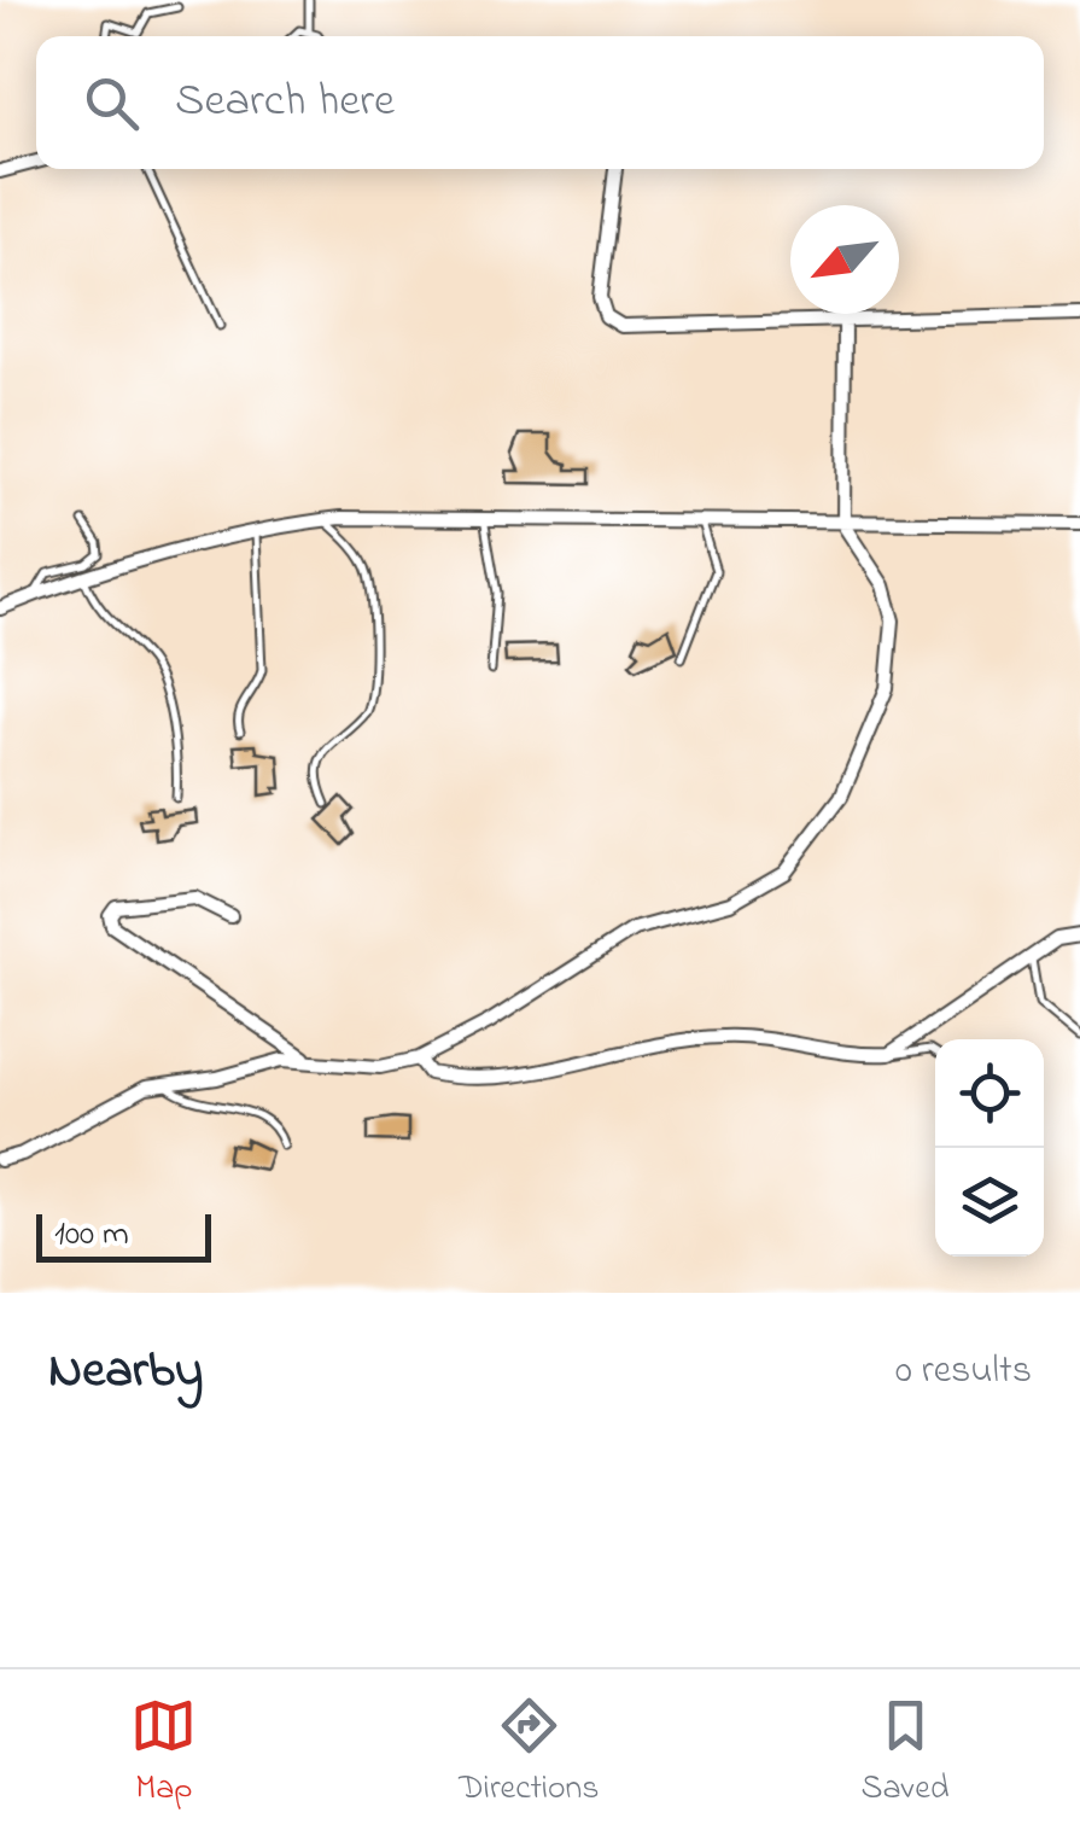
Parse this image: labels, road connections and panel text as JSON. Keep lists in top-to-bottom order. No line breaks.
{"scale_bar":"100 m","north":"bottom left","page":{"search":"Search here","scale":"100 m","heading":["Nearby","0 results"],"nav":["Map","Directions","Saved"]}}
